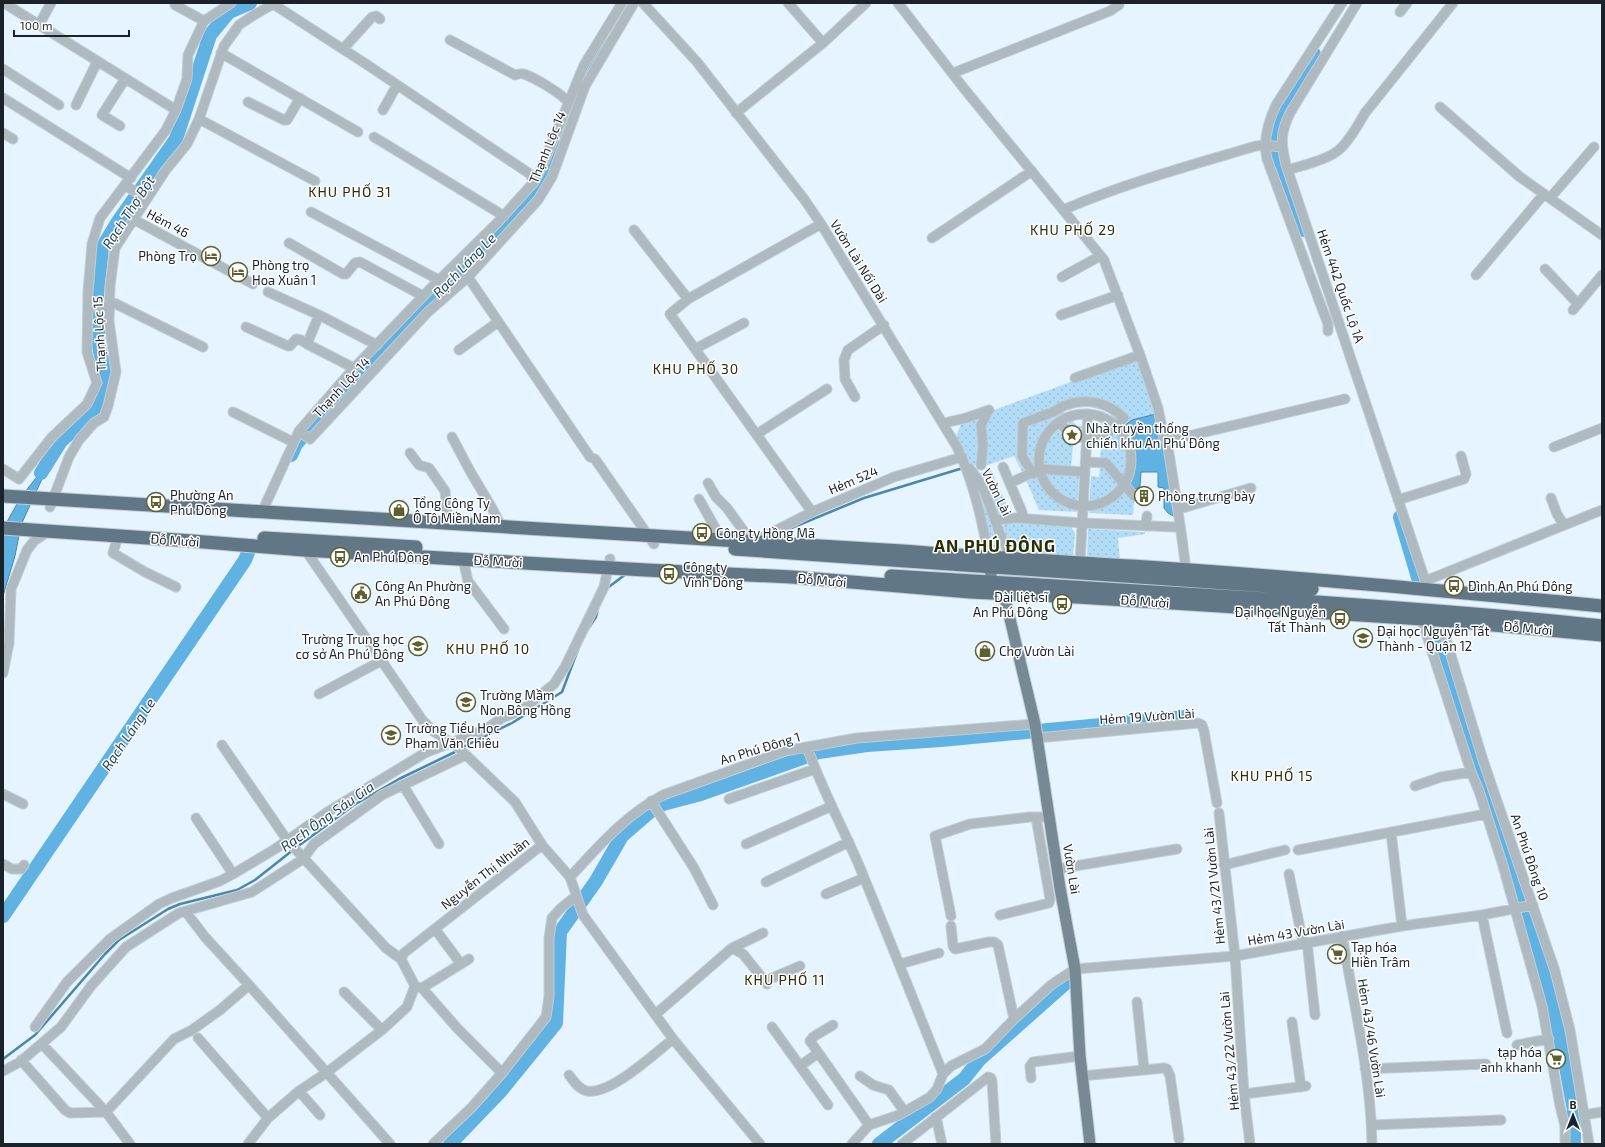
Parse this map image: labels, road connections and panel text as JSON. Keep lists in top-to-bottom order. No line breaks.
{"streets":{"highway":["Đỗ Mười"],"main road":["Vườn Lài"],"street":["Thạnh Lộc 14","Hẻm 46","Vườn Lài Nối Dài","Hẻm 442 Quốc Lộ 1A","Thạnh Lộc 15","Hẻm 524","Hẻm 19 Vườn Lài","An Phú Đông 1","An Phú Đông 10","Nguyễn Thị Nhuần","Hẻm 43/21 Vườn Lài","Hẻm 43 Vườn Lài","Hẻm 43/46 Vườn Lài","Hẻm 43/22 Vườn Lài"]},"crossings":[["Thạnh Lộc 14","Thạnh Lộc 15"],["Thạnh Lộc 14","Đỗ Mười"],["Hẻm 46","Thạnh Lộc 15"],["Vườn Lài Nối Dài","Hẻm 524"],["Vườn Lài Nối Dài","Vườn Lài"],["Vườn Lài Nối Dài","Đỗ Mười"],["Hẻm 442 Quốc Lộ 1A","Đỗ Mười"],["Thạnh Lộc 15","Đỗ Mười"],["Hẻm 524","Vườn Lài"],["Hẻm 524","Đỗ Mười"],["Vườn Lài","Đỗ Mười"],["Vườn Lài","Hẻm 19 Vườn Lài"],["Vườn Lài","An Phú Đông 1"],["Vườn Lài","Hẻm 43 Vườn Lài"],["Đỗ Mười","An Phú Đông 10"],["Đỗ Mười","Nguyễn Thị Nhuần"],["Hẻm 19 Vườn Lài","An Phú Đông 1"],["An Phú Đông 10","Hẻm 43 Vườn Lài"],["Hẻm 43/21 Vườn Lài","Hẻm 43 Vườn Lài"],["Hẻm 43/21 Vườn Lài","Hẻm 43/22 Vườn Lài"],["Hẻm 43 Vườn Lài","Hẻm 43/46 Vườn Lài"],["Hẻm 43 Vườn Lài","Hẻm 43/22 Vườn Lài"]],"districts":["KHU PHỐ 31","KHU PHỐ 29","KHU PHỐ 30","AN PHÚ ĐÔNG","KHU PHỐ 10","KHU PHỐ 15","KHU PHỐ 11"],"water":["Rạch Thợ Bột","Rạch Láng Le","Rạch Ông Sáu Gia"],"places":{"hotel":["Phòng Trọ","Phòng trọ Hoa Xuân 1"],"place":["Nhà truyền thống chiến khu An Phú Đông"],"building":["Phòng trưng bày"],"bus stop":["Phường An Phú Đông","Công ty Hồng Mã","An Phú Đông","Công ty Vĩnh Đông","Đình An Phú Đông","Đài liệt sĩ An Phú Đông","Đại học Nguyễn Tất Thành"],"shop":["Tổng Công Ty Ô Tô Miền Nam","Chợ Vườn Lài"],"public building":["Công An Phường An Phú Đông"],"school or university":["Đại học Nguyễn Tất Thành - Quận 12","Trường Trung học cơ sở An Phú Đông","Trường Mầm Non Bông Hồng","Trường Tiểu Học Phạm Văn Chiêu"],"supermarket":["Tạp hóa Hiền Trâm","tạp hóa anh khanh"]},"scale_bar":"100 m","north":"top"}
